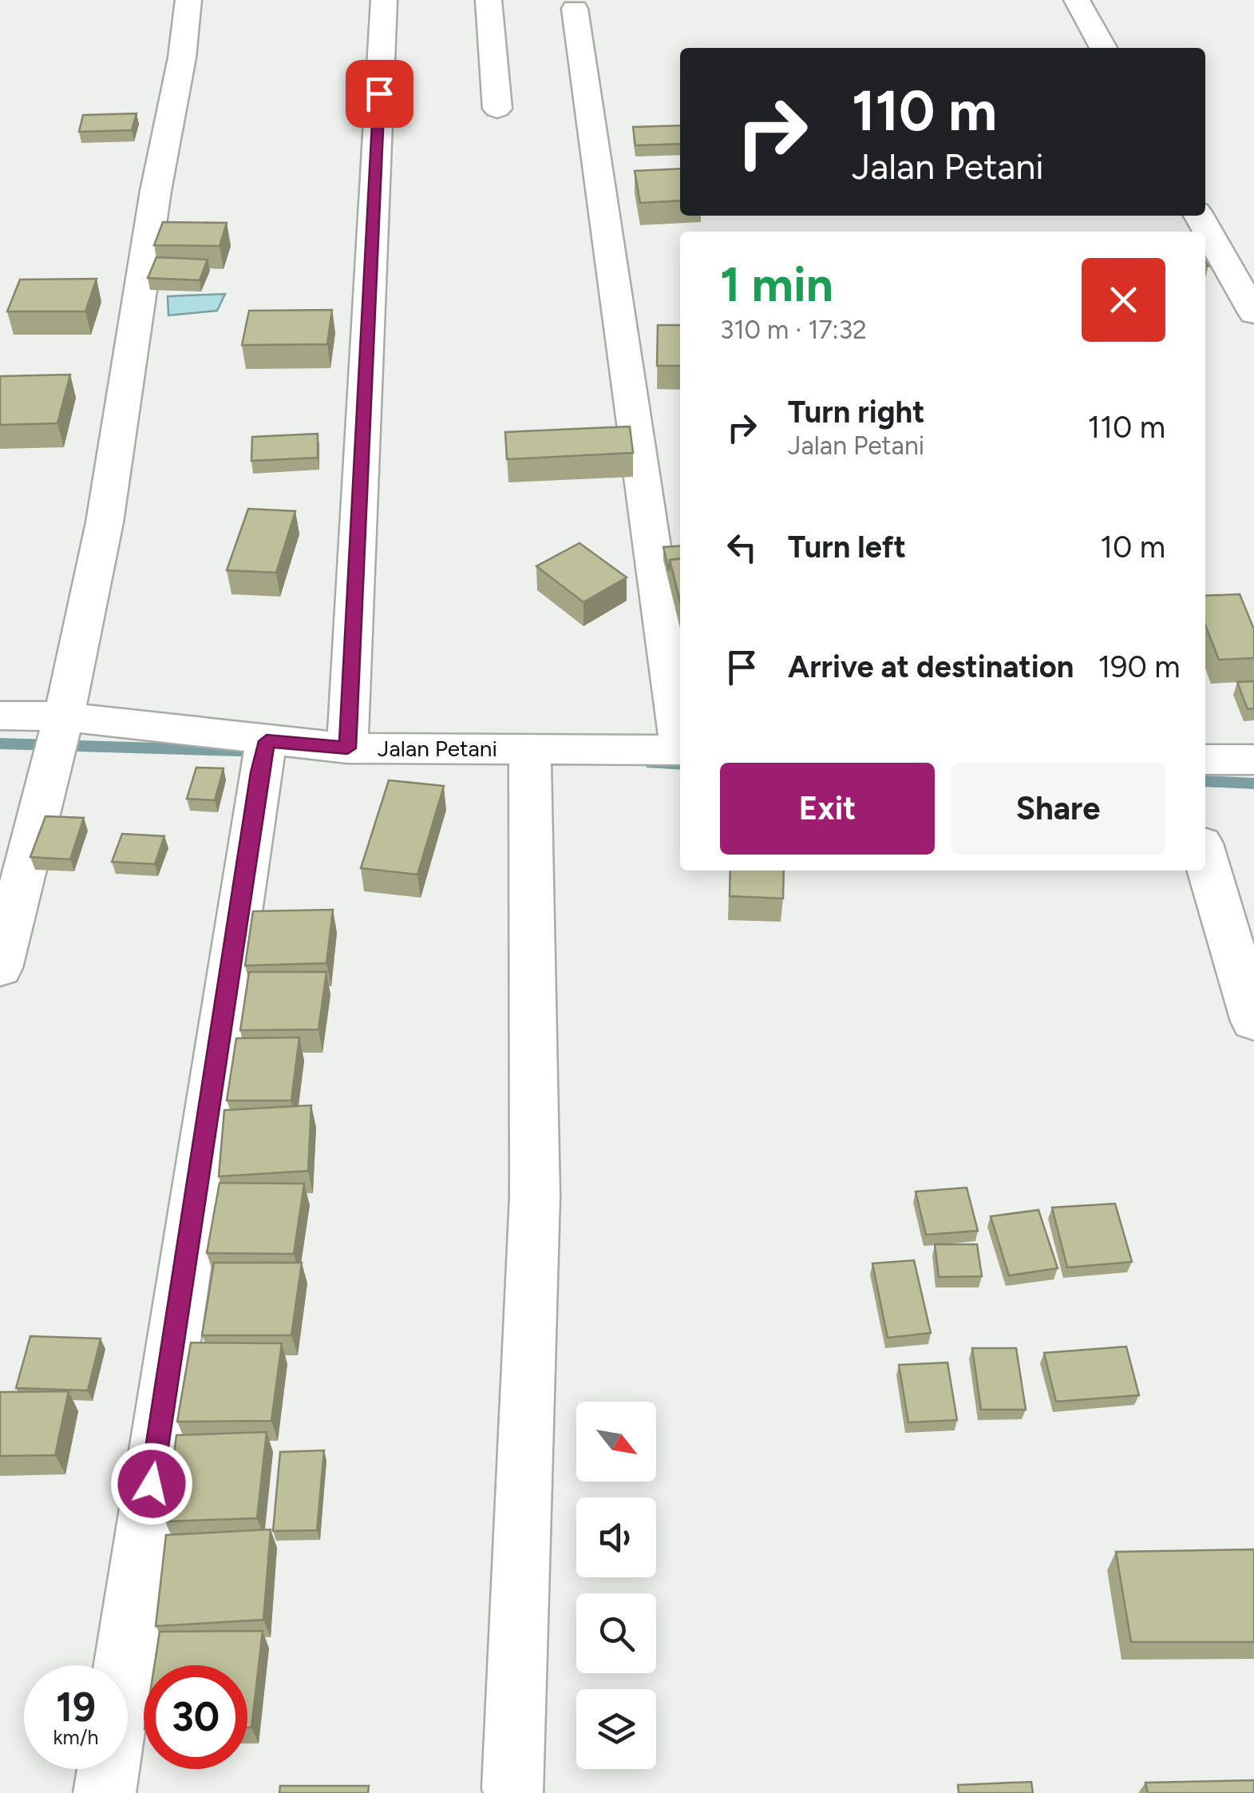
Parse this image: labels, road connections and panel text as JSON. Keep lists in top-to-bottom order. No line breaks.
{"streets":{"street":["Jalan Petani"]},"north":"bottom right","page":{"turn":["110 m","Jalan Petani"],"heading":["1 min","310 m · 17:32"],"list":[{"name":"Turn right","note":"Jalan Petani","value":"110 m"},{"name":"Turn left","value":"10 m"},{"name":"Arrive at destination","value":"190 m"}],"buttons":["Exit","Share"],"speed":"19 km/h","limit":"30"}}
